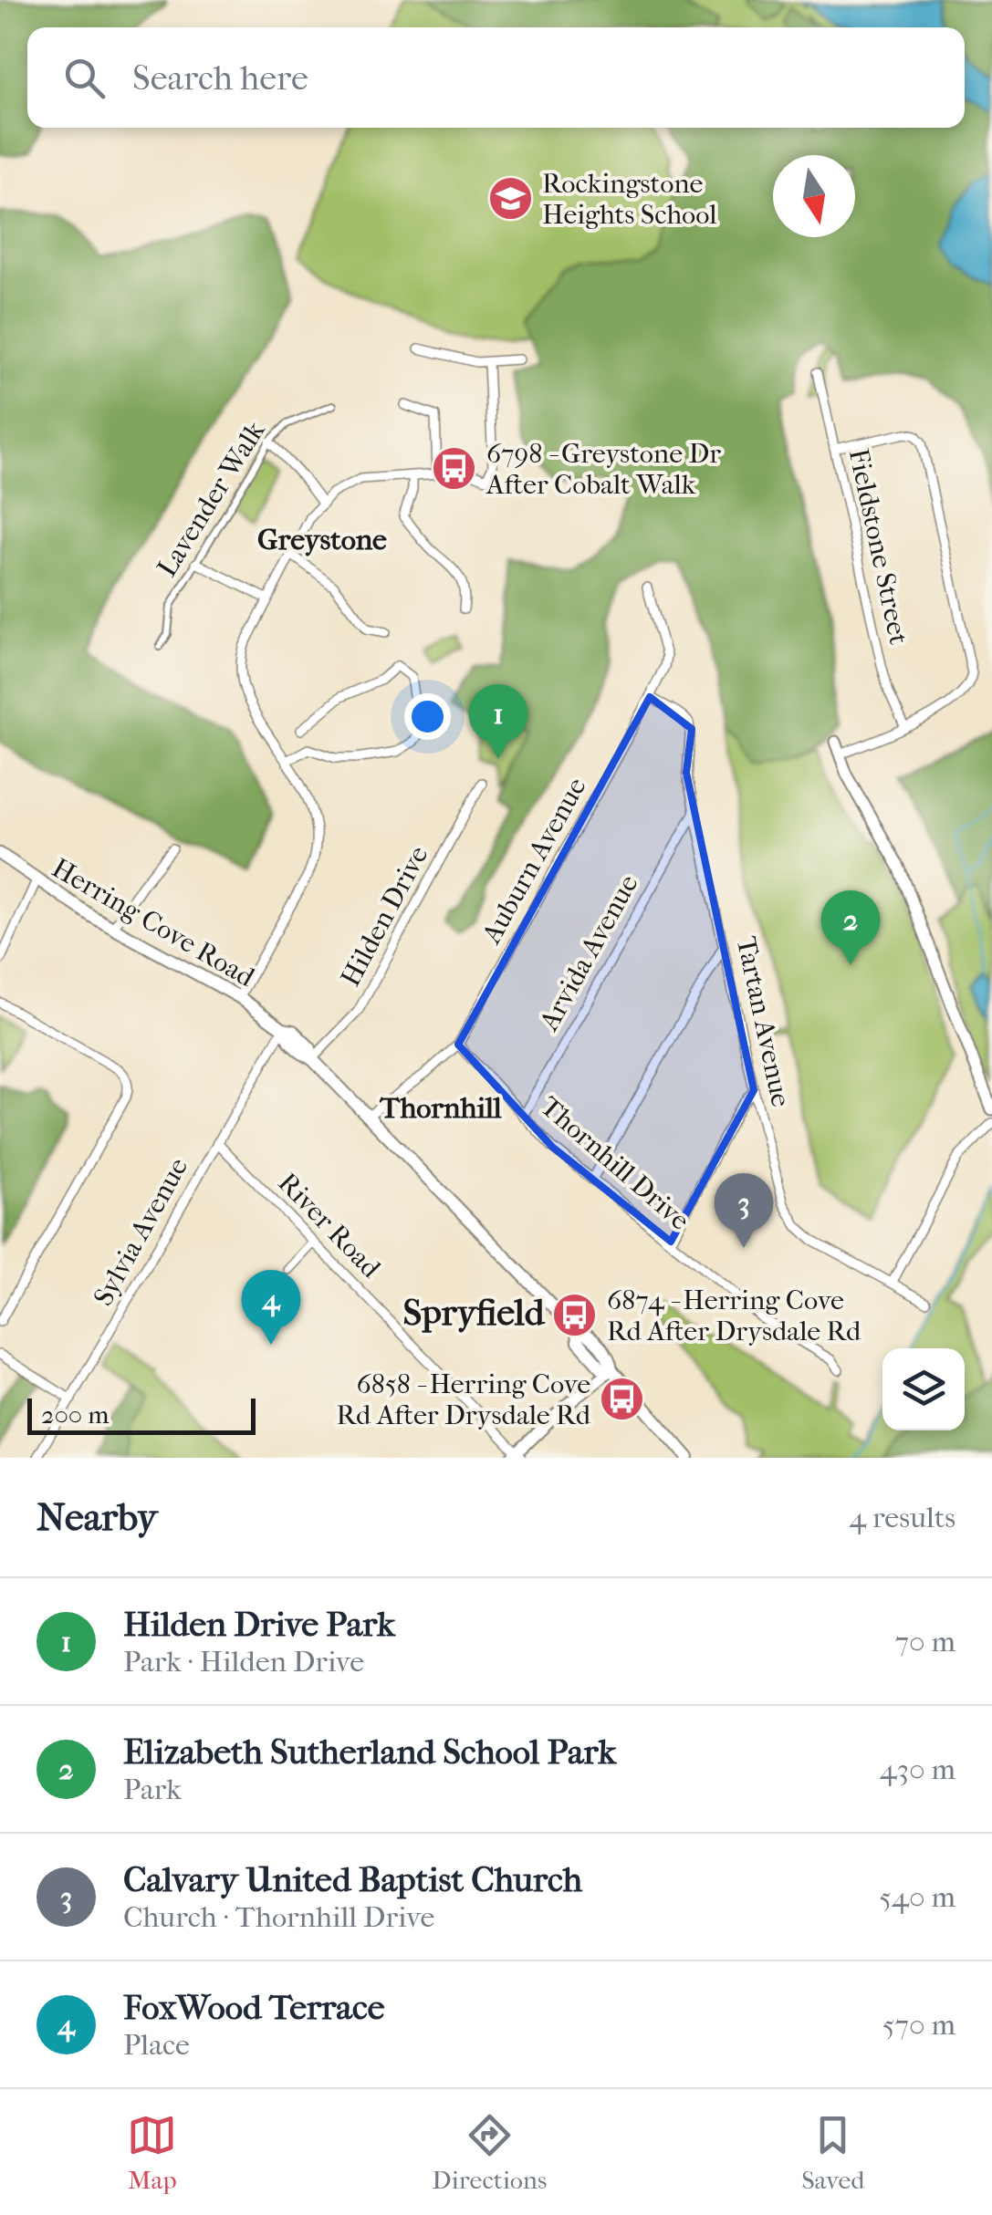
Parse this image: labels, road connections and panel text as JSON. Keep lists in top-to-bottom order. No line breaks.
{"streets":{"main road":["Herring Cove Road"],"street":["Lavender Walk","Fieldstone Street","Auburn Avenue","Hilden Drive","Arvida Avenue","Tartan Avenue","Thornhill Drive","River Road","Sylvia Avenue"]},"crossings":[["Auburn Avenue","Herring Cove Road"],["Auburn Avenue","Tartan Avenue"],["Auburn Avenue","Thornhill Drive"],["Hilden Drive","Herring Cove Road"],["Herring Cove Road","Sylvia Avenue"],["Arvida Avenue","Tartan Avenue"],["Arvida Avenue","Thornhill Drive"],["River Road","Sylvia Avenue"]],"districts":["Greystone","Thornhill","Spryfield"],"places":{"school or university":["Rockingstone Heights School"],"bus stop":["6798 - Greystone Dr After Cobalt Walk","6874 - Herring Cove Rd After Drysdale Rd","6858 - Herring Cove Rd After Drysdale Rd"]},"scale_bar":"200 m","north":"bottom","page":{"search":"Search here","pins":["1","2","3","4"],"scale":"200 m","heading":["Nearby","4 results"],"list":[{"mark":"1","name":"Hilden Drive Park","note":"Park · Hilden Drive","value":"70 m"},{"mark":"2","name":"Elizabeth Sutherland School Park","note":"Park","value":"430 m"},{"mark":"3","name":"Calvary United Baptist Church","note":"Church · Thornhill Drive","value":"540 m"},{"mark":"4","name":"FoxWood Terrace","note":"Place","value":"570 m"}],"nav":["Map","Directions","Saved"]}}
